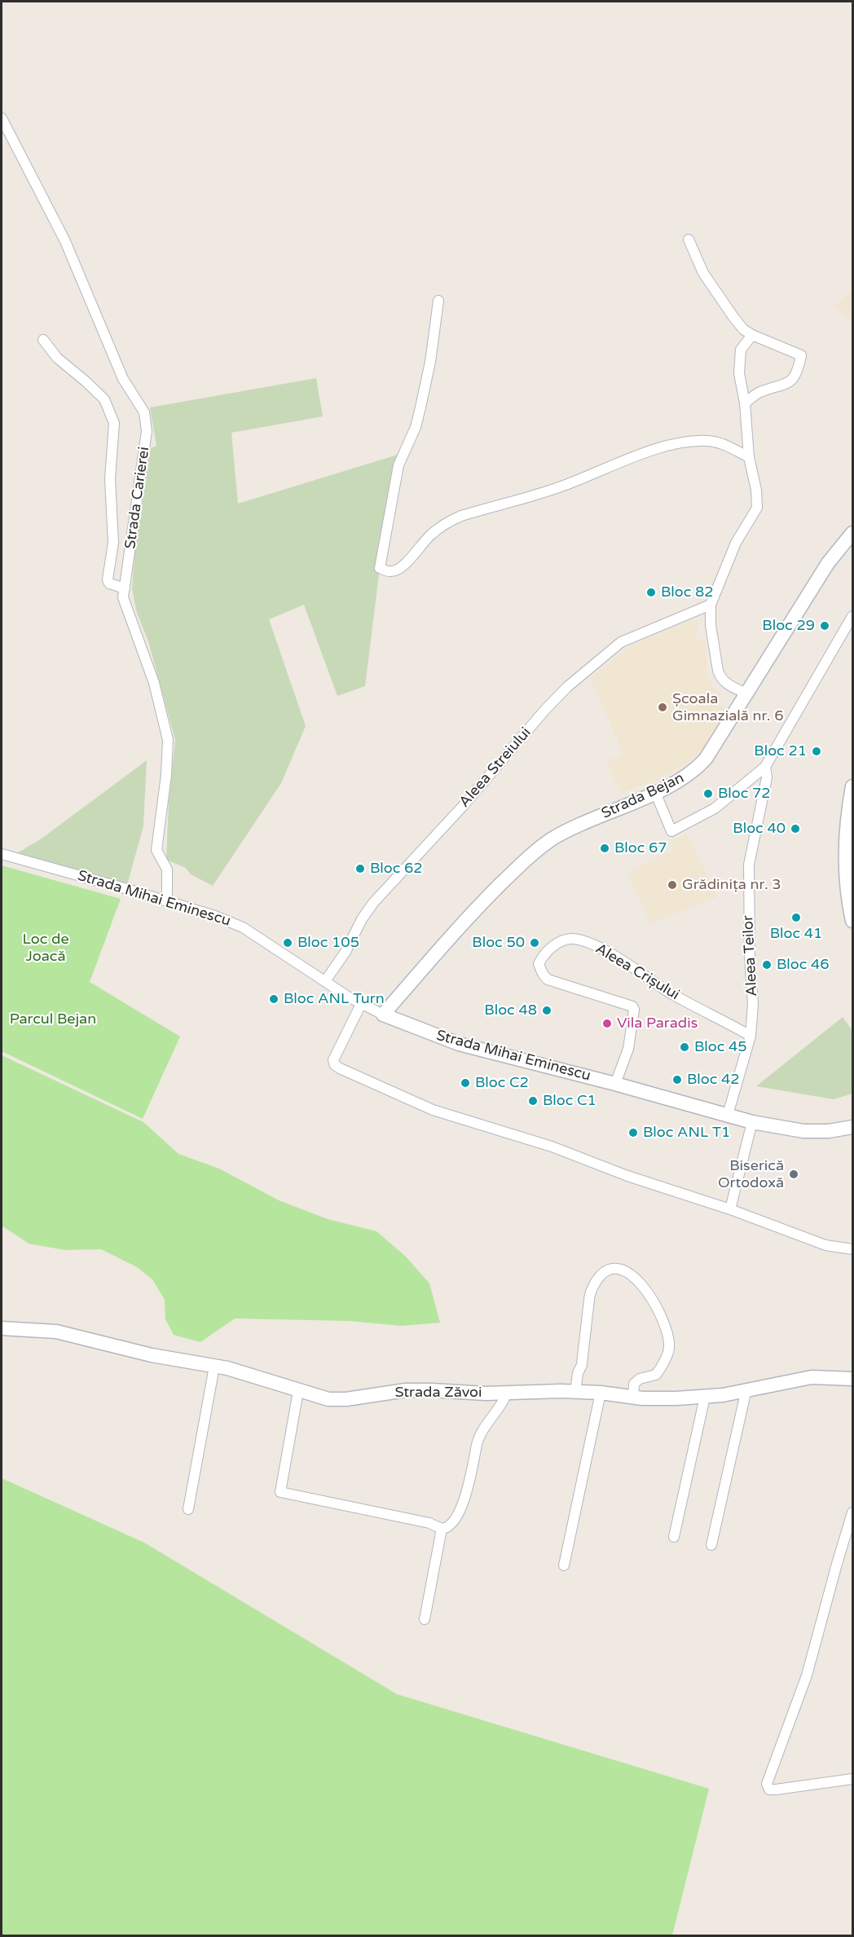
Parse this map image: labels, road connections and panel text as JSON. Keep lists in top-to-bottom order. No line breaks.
{"streets":{"street":["Strada Carierei","Aleea Streiului","Strada Bejan","Strada Mihai Eminescu","Aleea Teilor","Aleea Crișului","Strada Zăvoi"]},"crossings":[["Strada Carierei","Strada Mihai Eminescu"],["Aleea Streiului","Strada Mihai Eminescu"],["Strada Bejan","Strada Mihai Eminescu"],["Strada Bejan","Aleea Teilor"],["Strada Mihai Eminescu","Aleea Teilor"],["Strada Mihai Eminescu","Aleea Crișului"],["Aleea Teilor","Aleea Crișului"]],"parks":["Loc de Joacă","Parcul Bejan"],"places":["Bloc 82","Bloc 29","Școala Gimnazială nr. 6","Bloc 21","Bloc 72","Bloc 40","Bloc 67","Bloc 62","Grădinița nr. 3","Bloc 41","Bloc 105","Bloc 50","Bloc 46","Bloc ANL Turn","Bloc 48","Vila Paradis","Bloc 45","Bloc 42","Bloc C2","Bloc C1","Bloc ANL T1","Biserică Ortodoxă"]}
